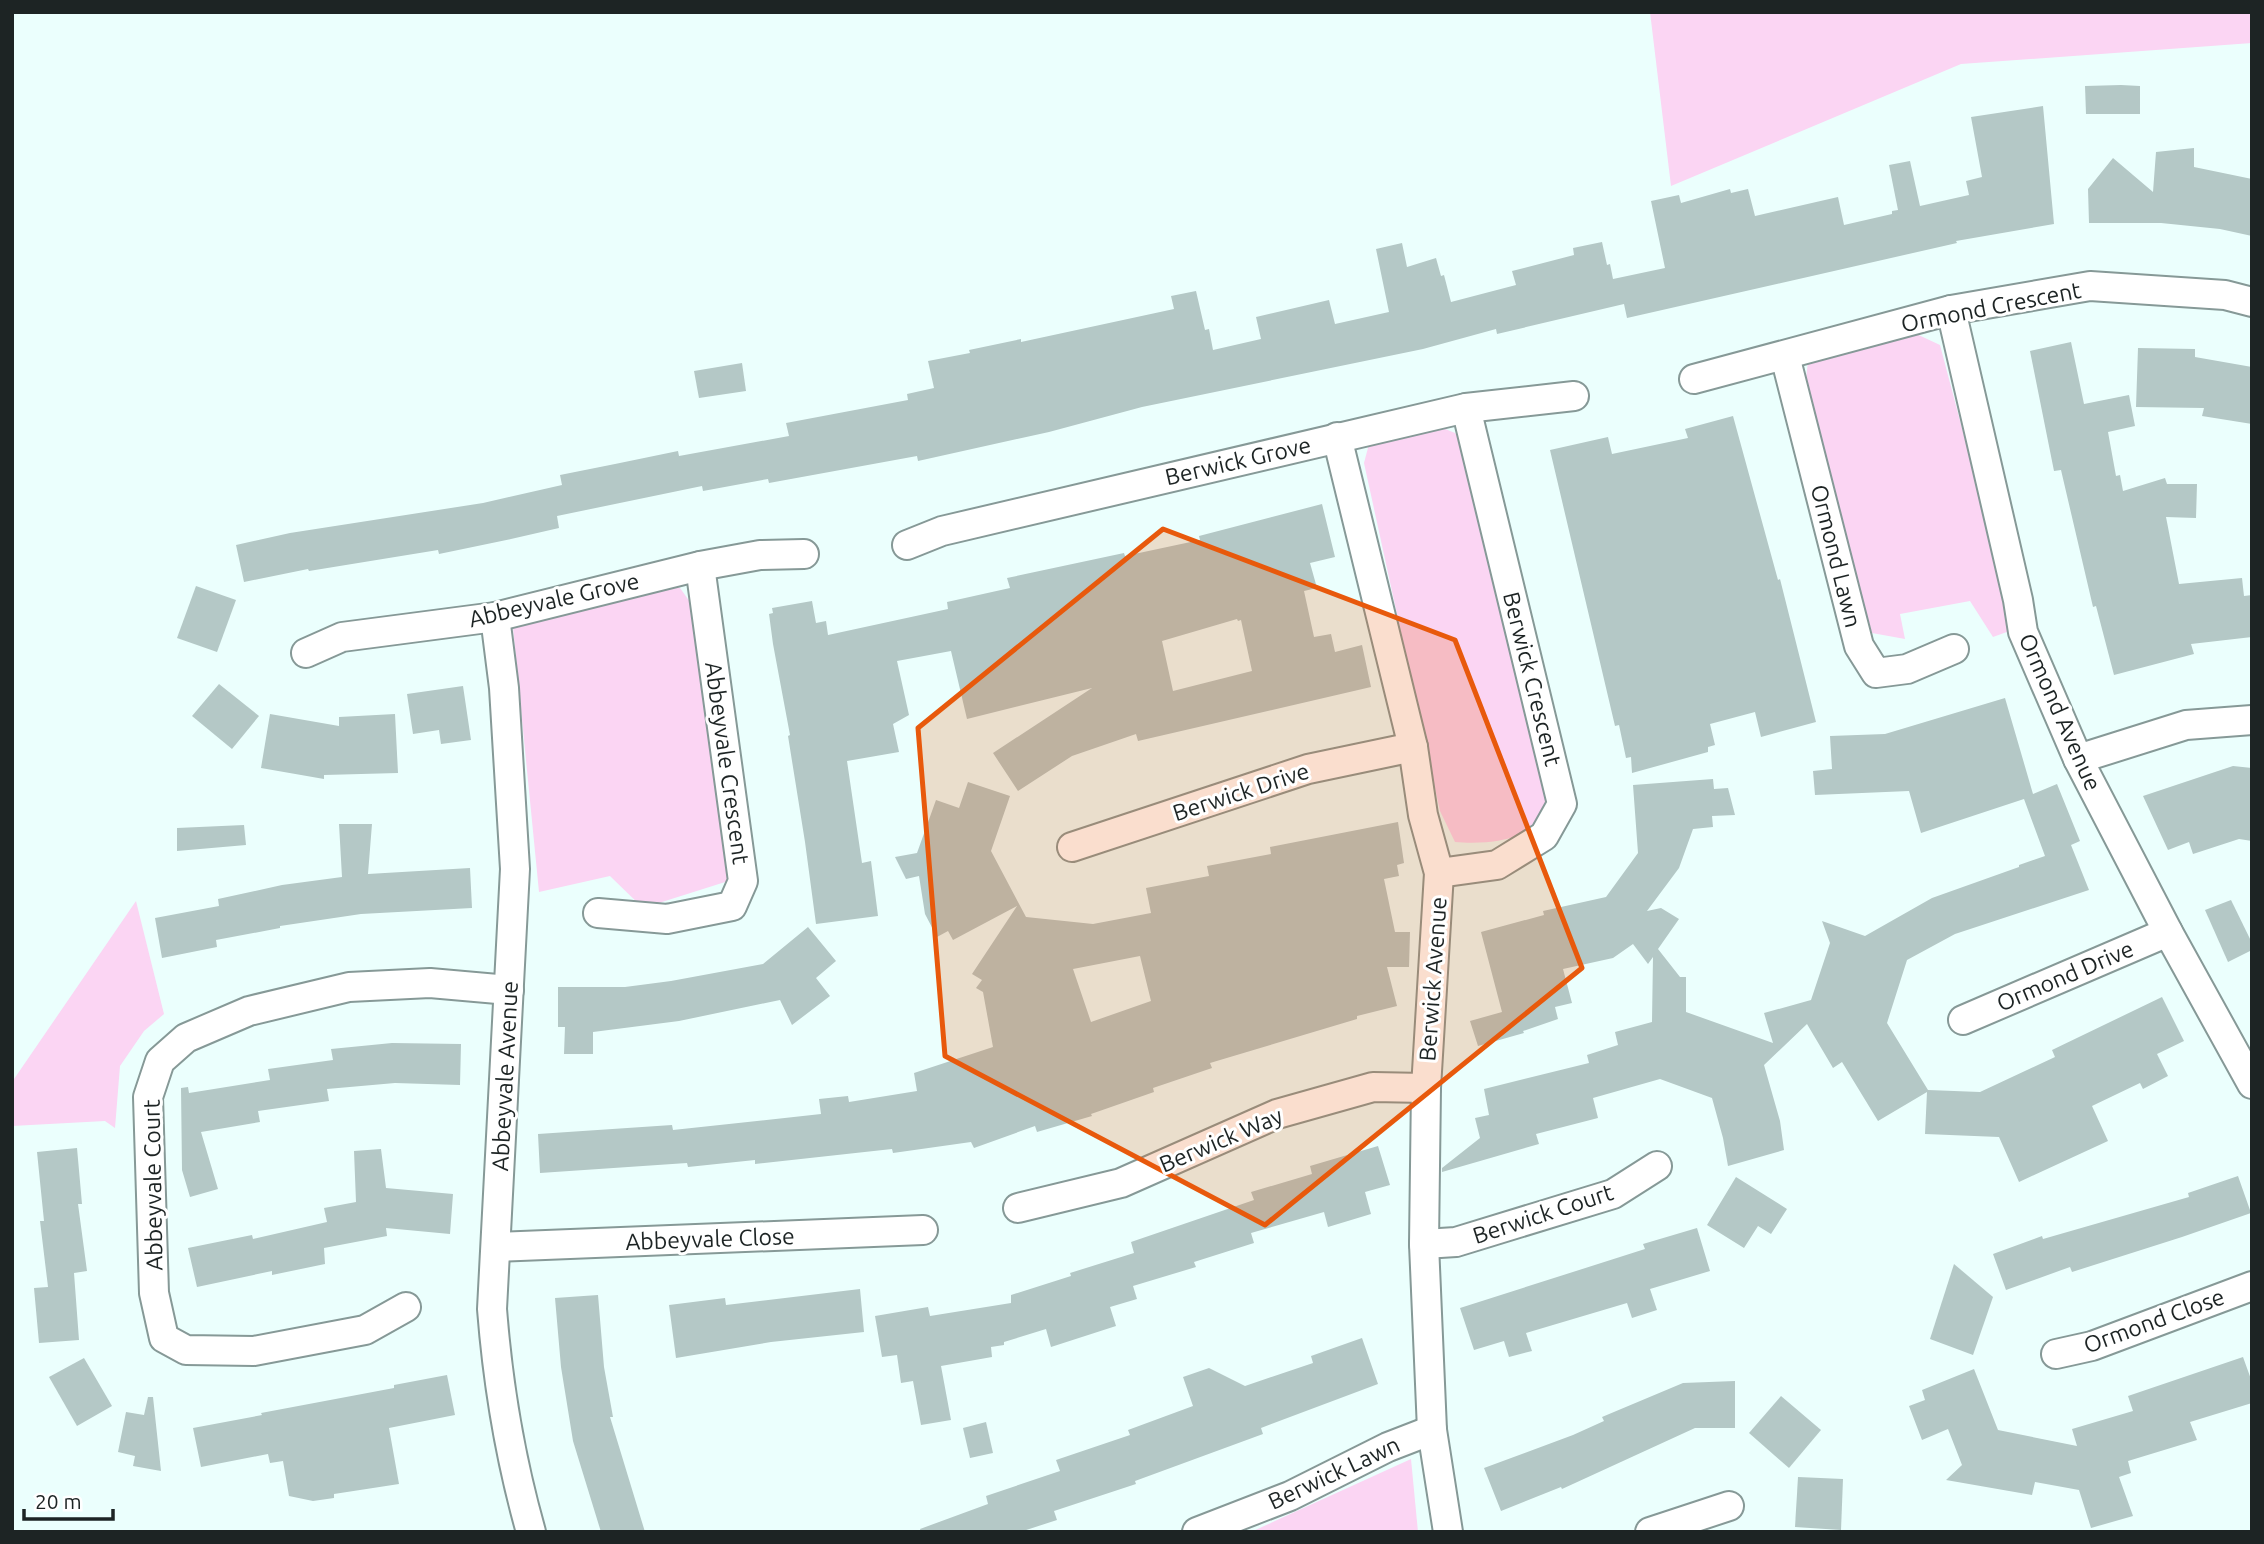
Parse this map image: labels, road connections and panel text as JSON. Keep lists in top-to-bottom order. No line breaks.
{"streets":{"street":["Ormond Crescent","Berwick Grove","Ormond Lawn","Abbeyvale Grove","Berwick Crescent","Ormond Avenue","Abbeyvale Crescent","Berwick Drive","Ormond Drive","Berwick Avenue","Abbeyvale Avenue","Berwick Way","Abbeyvale Court","Berwick Court","Abbeyvale Close","Ormond Close","Berwick Lawn"]},"crossings":[["Ormond Crescent","Ormond Lawn"],["Ormond Crescent","Ormond Avenue"],["Berwick Grove","Berwick Crescent"],["Berwick Grove","Berwick Avenue"],["Abbeyvale Grove","Abbeyvale Crescent"],["Abbeyvale Grove","Abbeyvale Avenue"],["Berwick Crescent","Berwick Avenue"],["Ormond Avenue","Ormond Drive"],["Berwick Drive","Berwick Avenue"],["Berwick Avenue","Berwick Way"],["Berwick Avenue","Berwick Court"],["Berwick Avenue","Berwick Lawn"],["Abbeyvale Avenue","Abbeyvale Court"],["Abbeyvale Avenue","Abbeyvale Close"]],"scale_bar":"20 m"}
